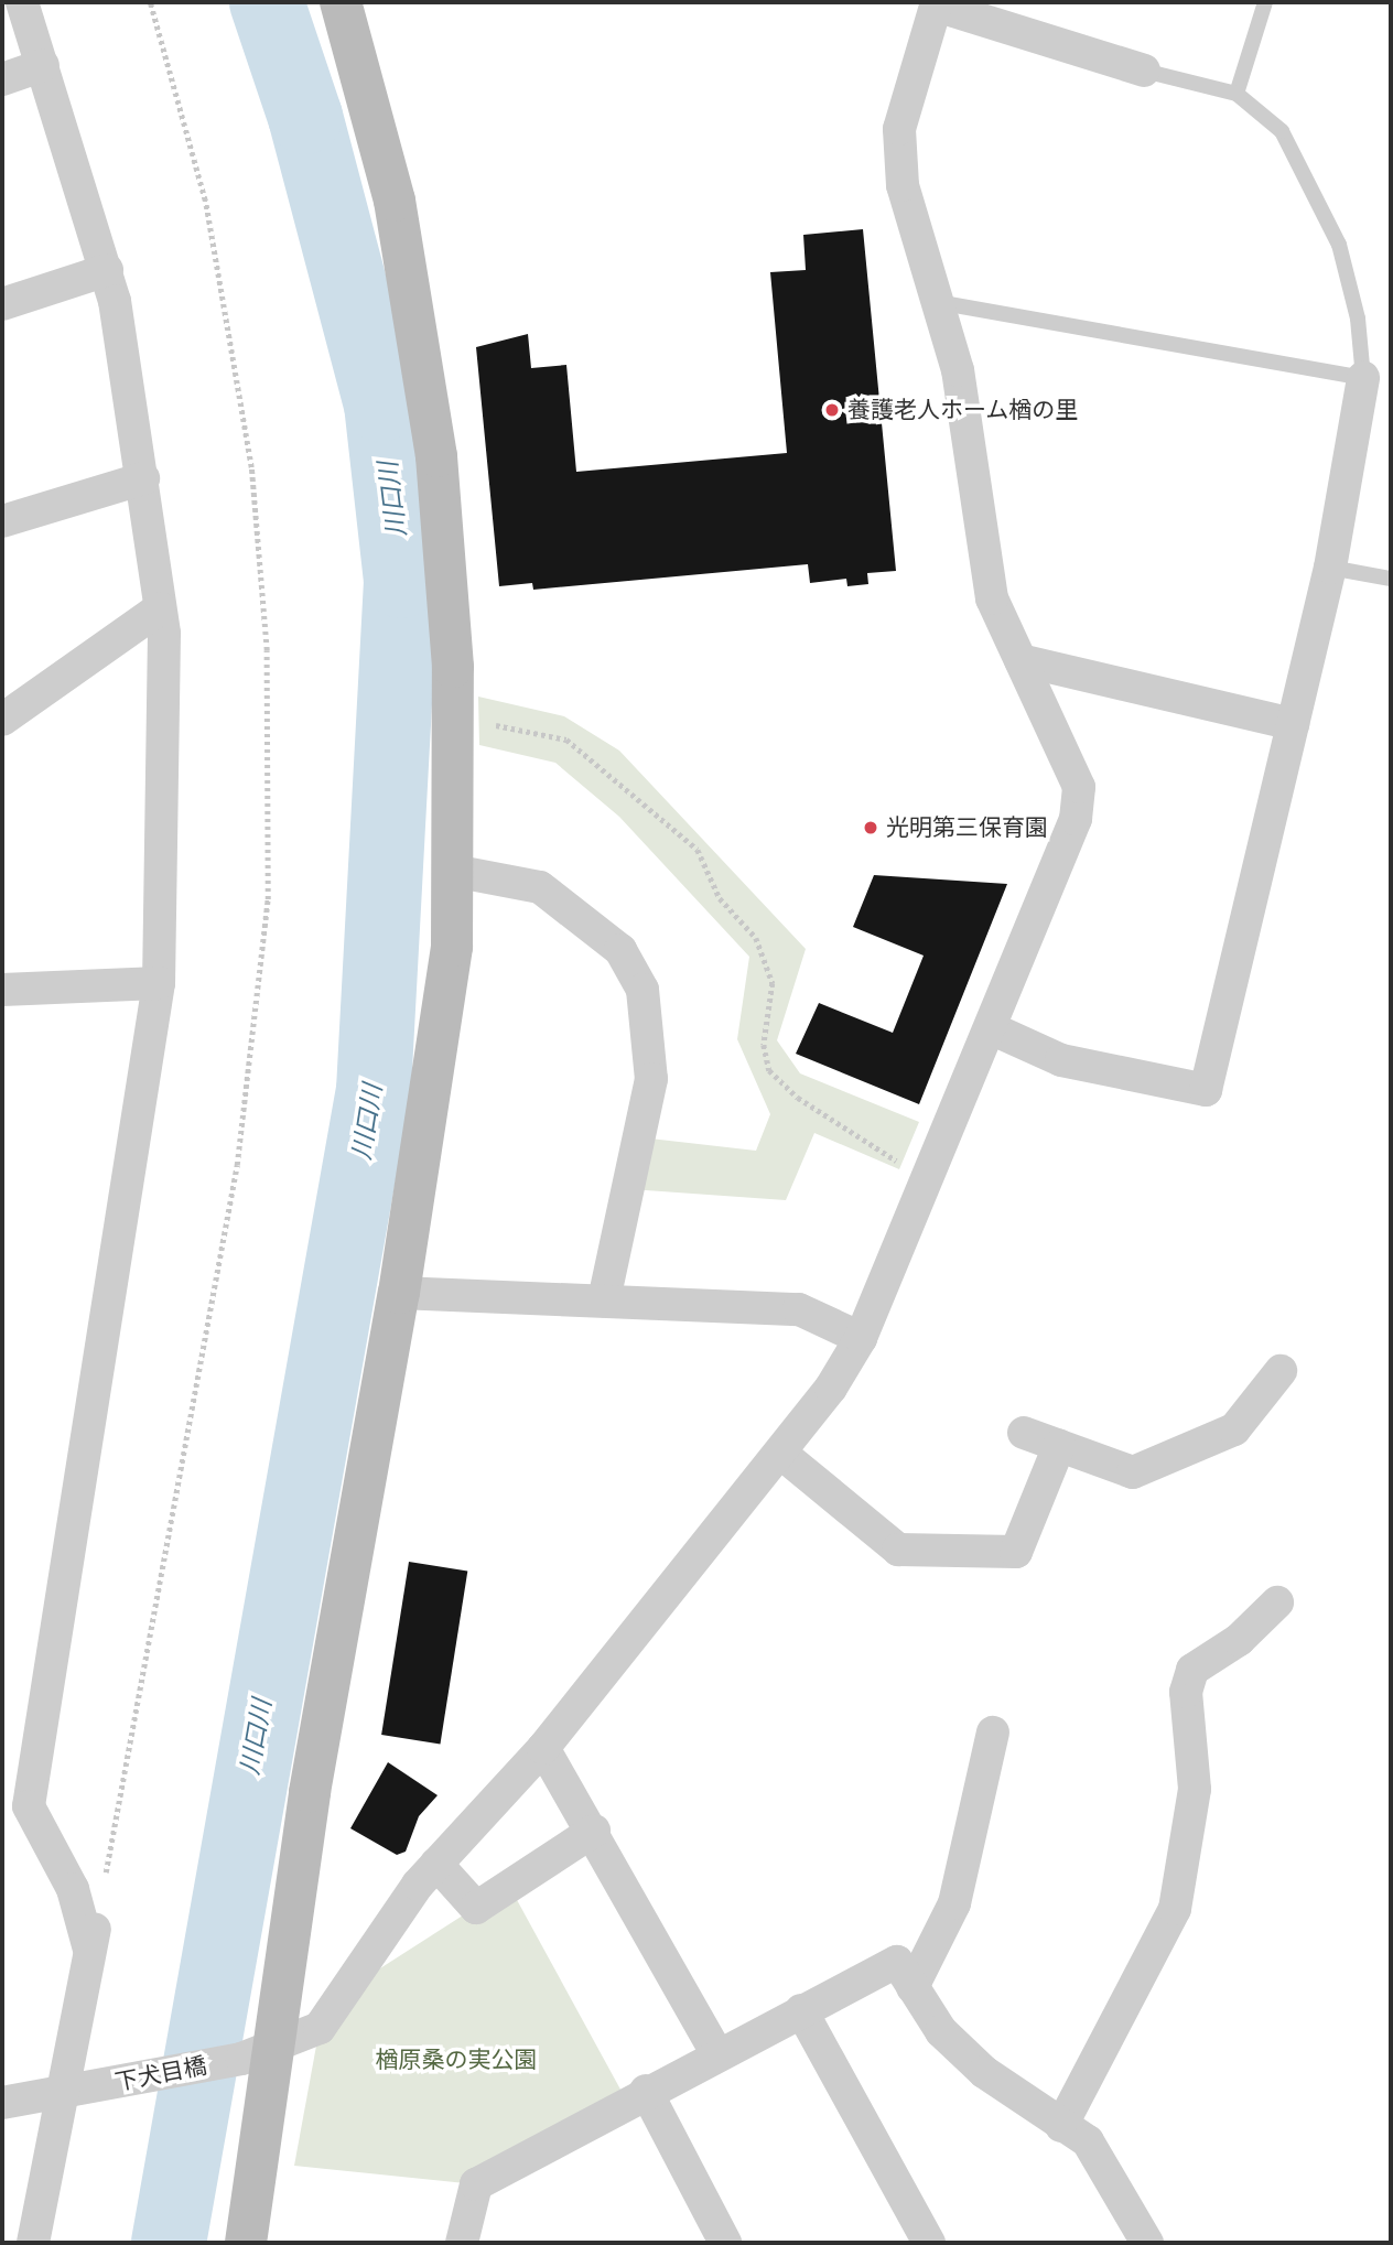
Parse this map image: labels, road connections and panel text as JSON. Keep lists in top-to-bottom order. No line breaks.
{"streets":{"street":["下犬目橋"]},"water":["川口川"],"parks":["楢原桑の実公園"],"places":["養護老人ホーム楢の里","光明第三保育園"]}
